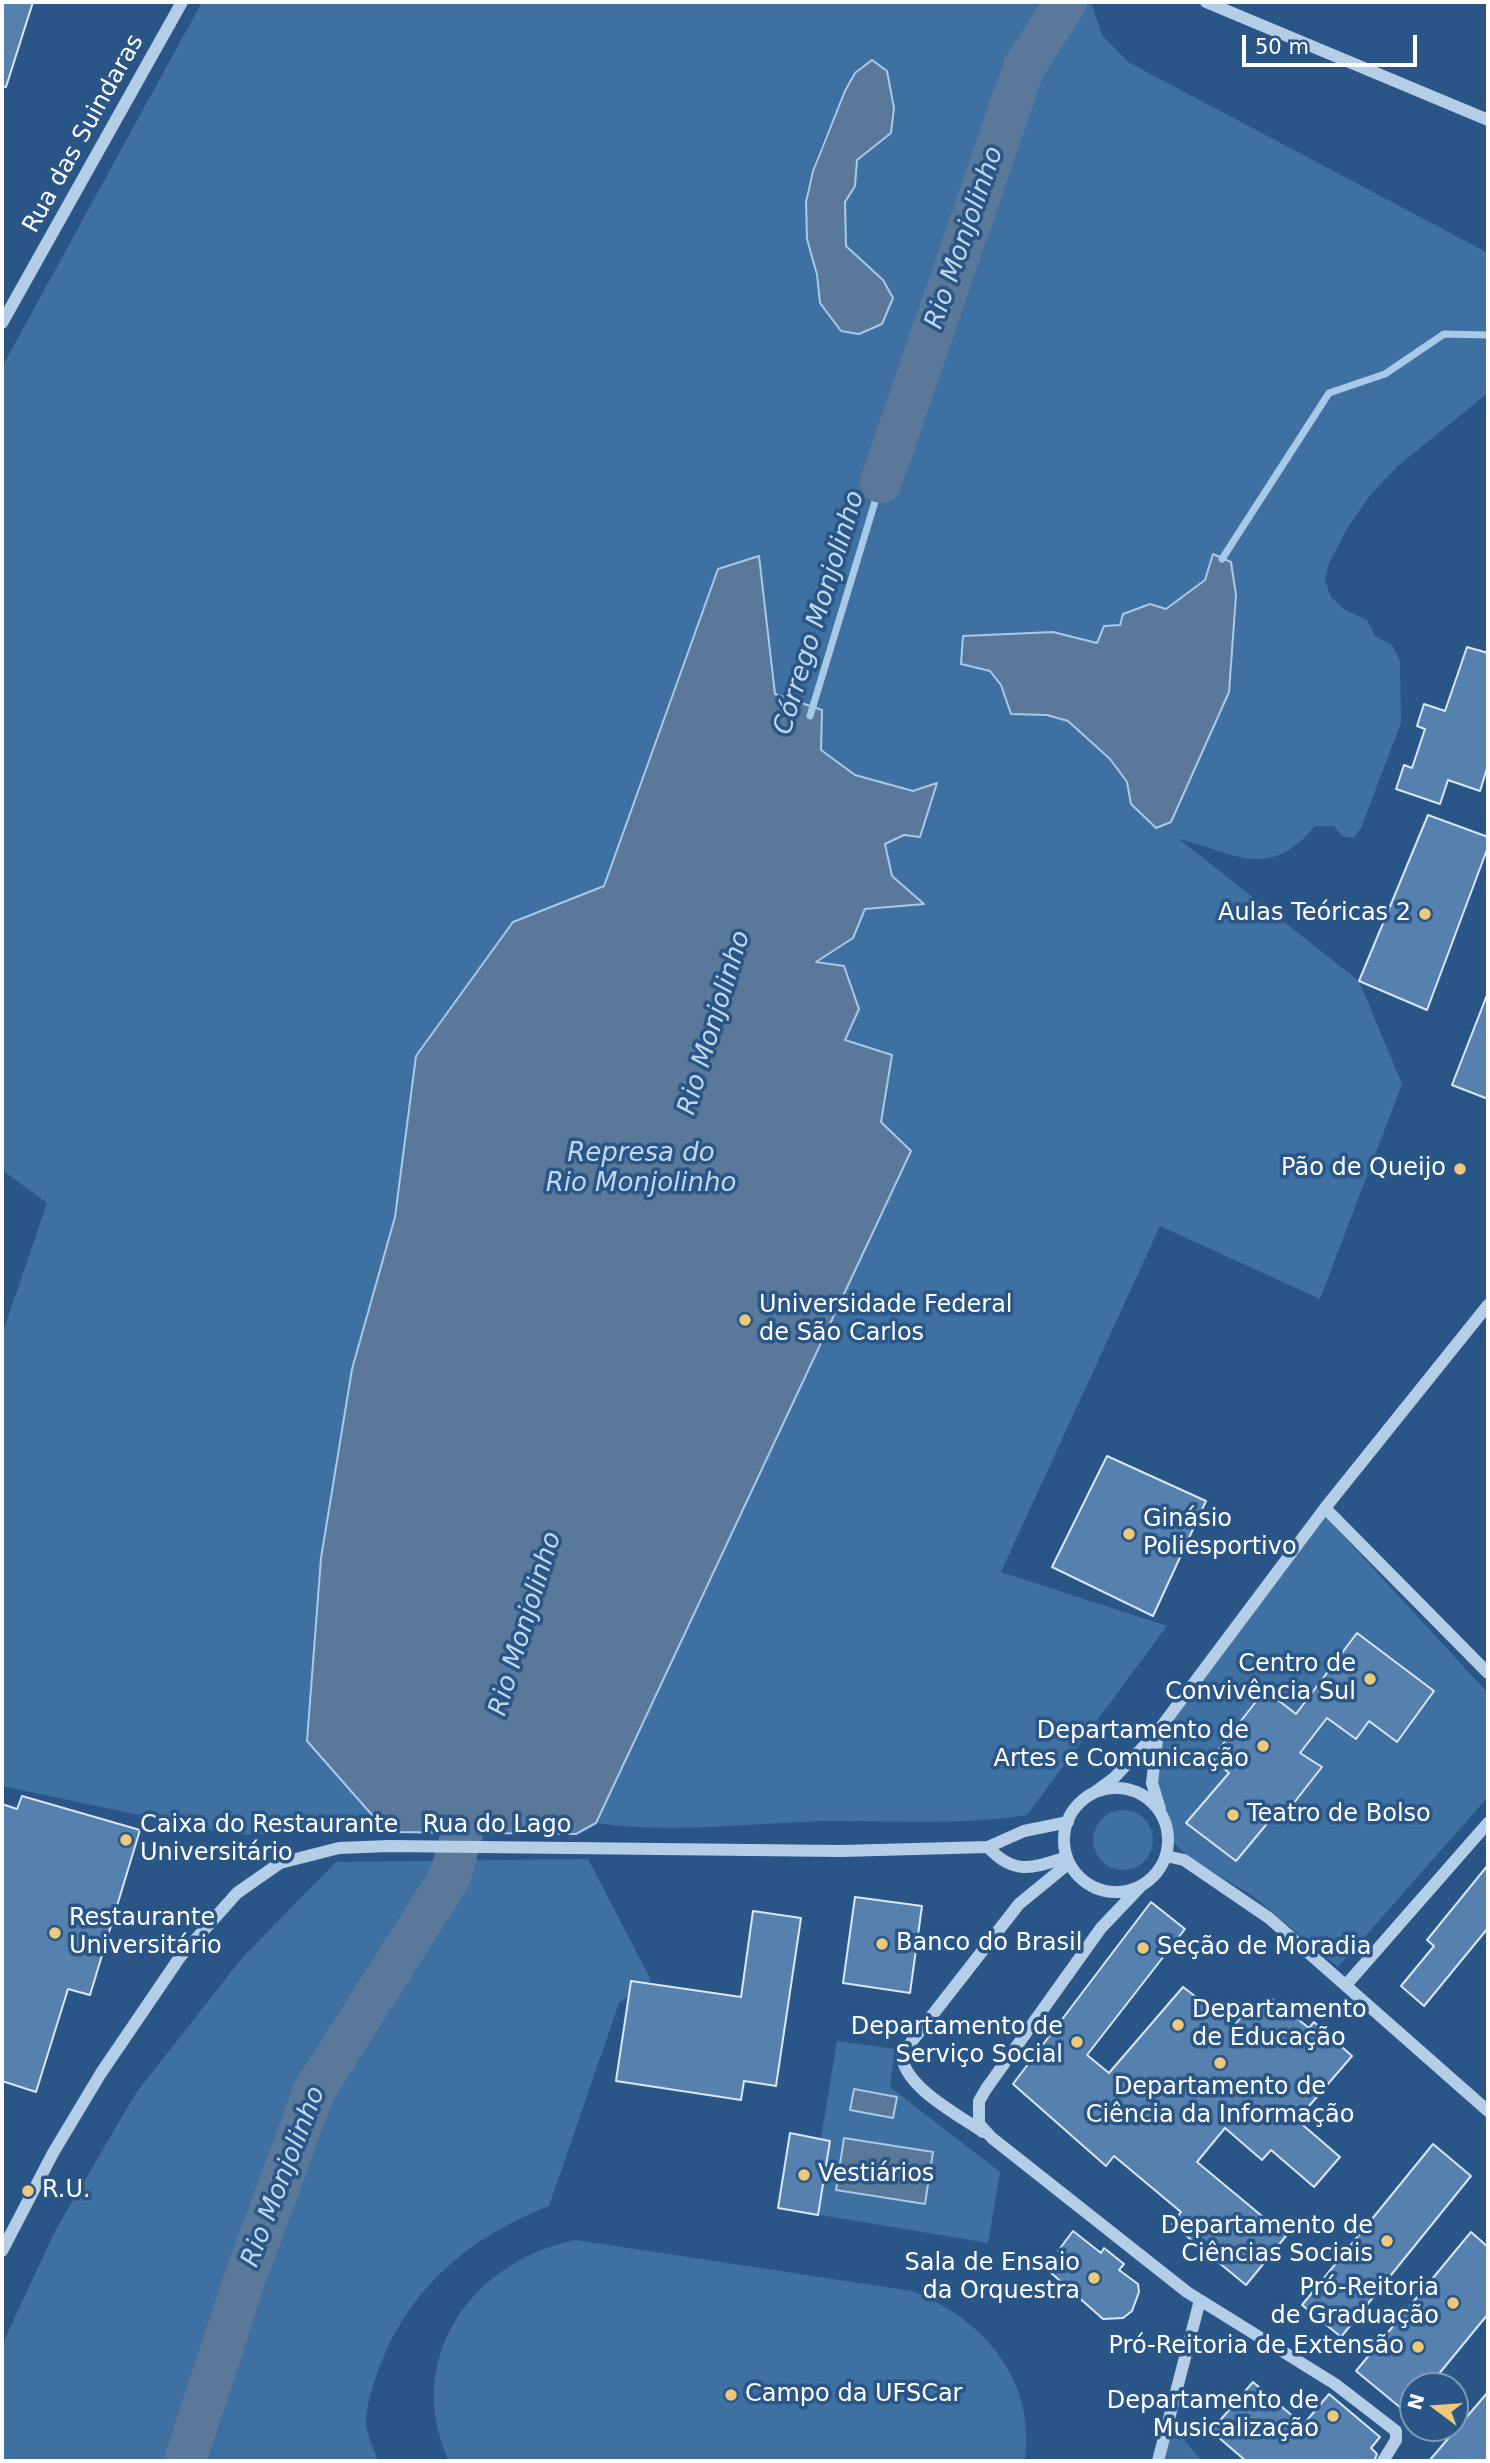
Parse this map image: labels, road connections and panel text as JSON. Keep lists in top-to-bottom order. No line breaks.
{"streets":{"street":["Rua das Suindaras","Rua do Lago"]},"water":["Rio Monjolinho","Córrego Monjolinho","Represa do Rio Monjolinho"],"places":["Aulas Teóricas 2","Pão de Queijo","Universidade Federal de São Carlos","Ginásio Poliesportivo","Centro de Convivência Sul","Departamento de Artes e Comunicação","Teatro de Bolso","Caixa do Restaurante Universitário","Restaurante Universitário","Banco do Brasil","Seção de Moradia","Departamento de Educação","Departamento de Serviço Social","Departamento de Ciência da Informação","Vestiários","R.U.","Departamento de Ciências Sociais","Sala de Ensaio da Orquestra","Pró-Reitoria de Graduação","Pró-Reitoria de Extensão","Campo da UFSCar","Departamento de Musicalização"],"scale_bar":"50 m","north":"left"}
